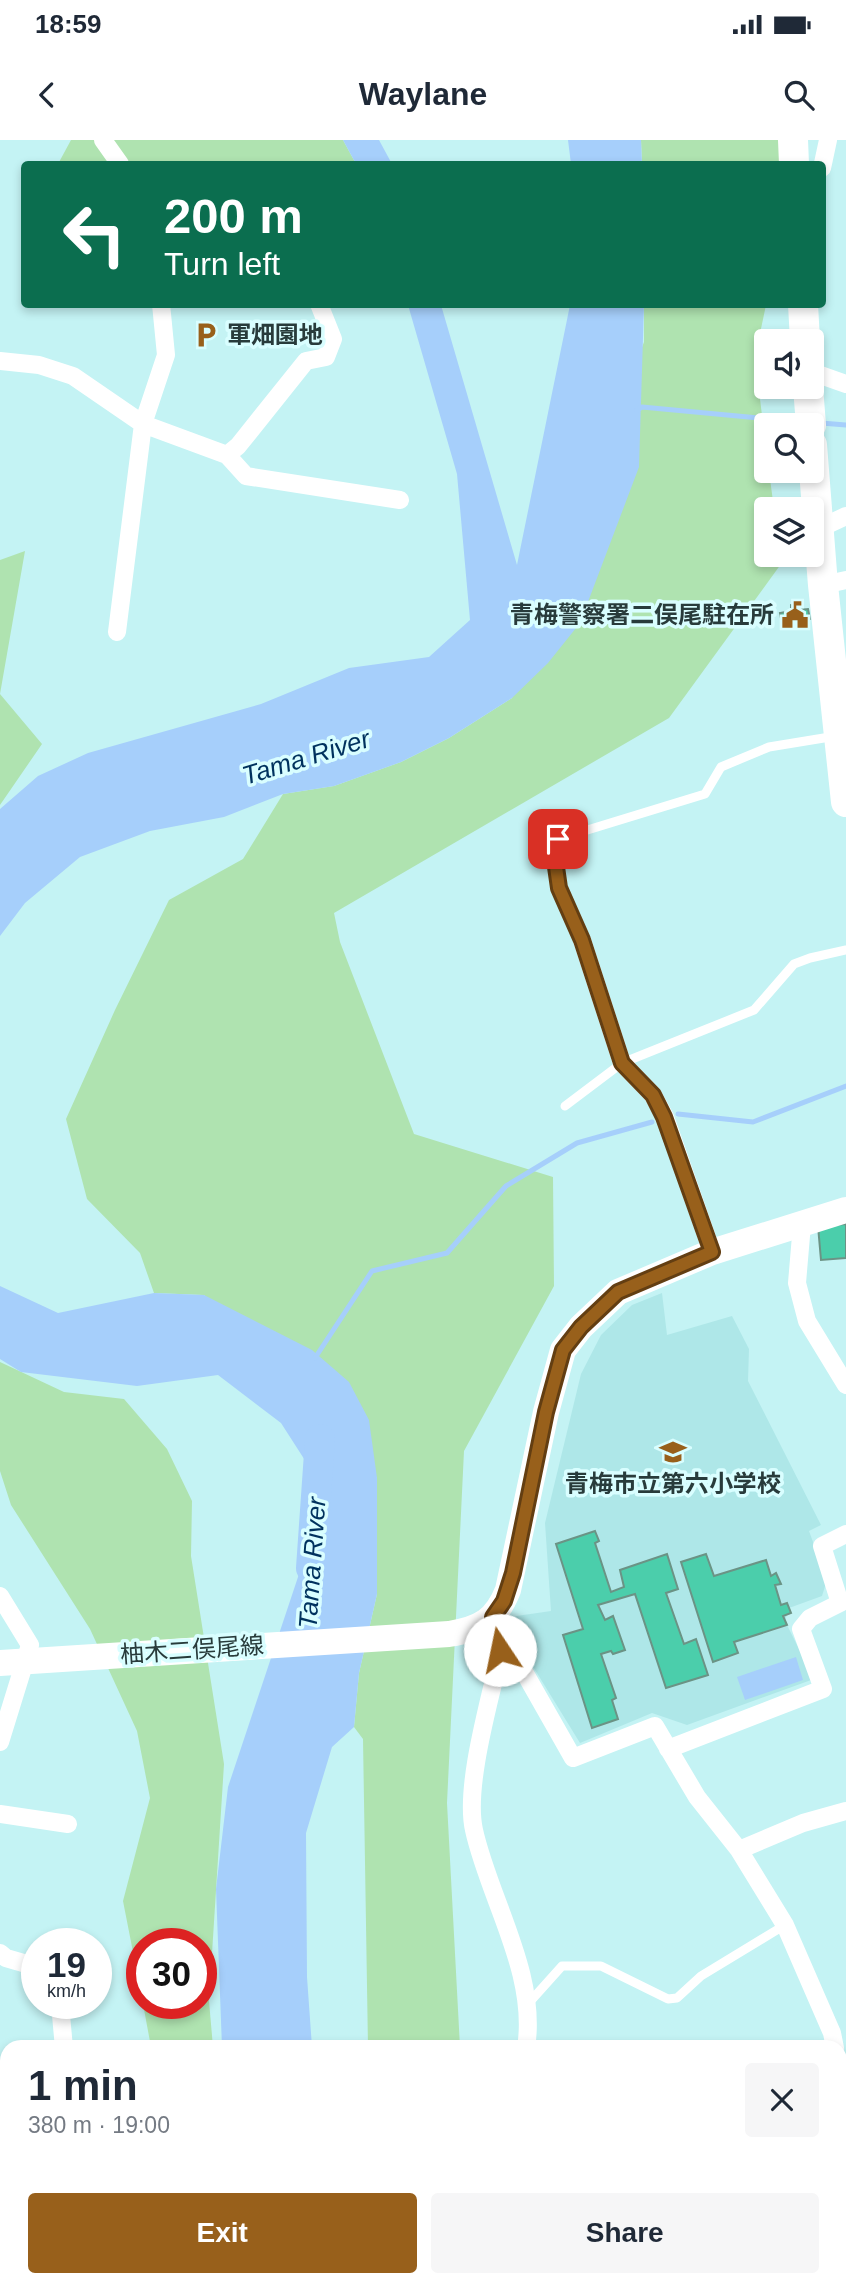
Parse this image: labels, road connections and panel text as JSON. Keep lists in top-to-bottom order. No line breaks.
{"streets":{"main road":["柚木二俣尾線"]},"water":["Tama River"],"places":{"parking":["軍畑園地"],"public building":["青梅警察署二俣尾駐在所"],"school or university":["青梅市立第六小学校"]},"page":{"status":"18:59","header":"Waylane","turn":["200 m","Turn left"],"speed":"19 km/h","limit":"30","heading":["1 min","380 m · 19:00"],"buttons":["Exit","Share"]}}
